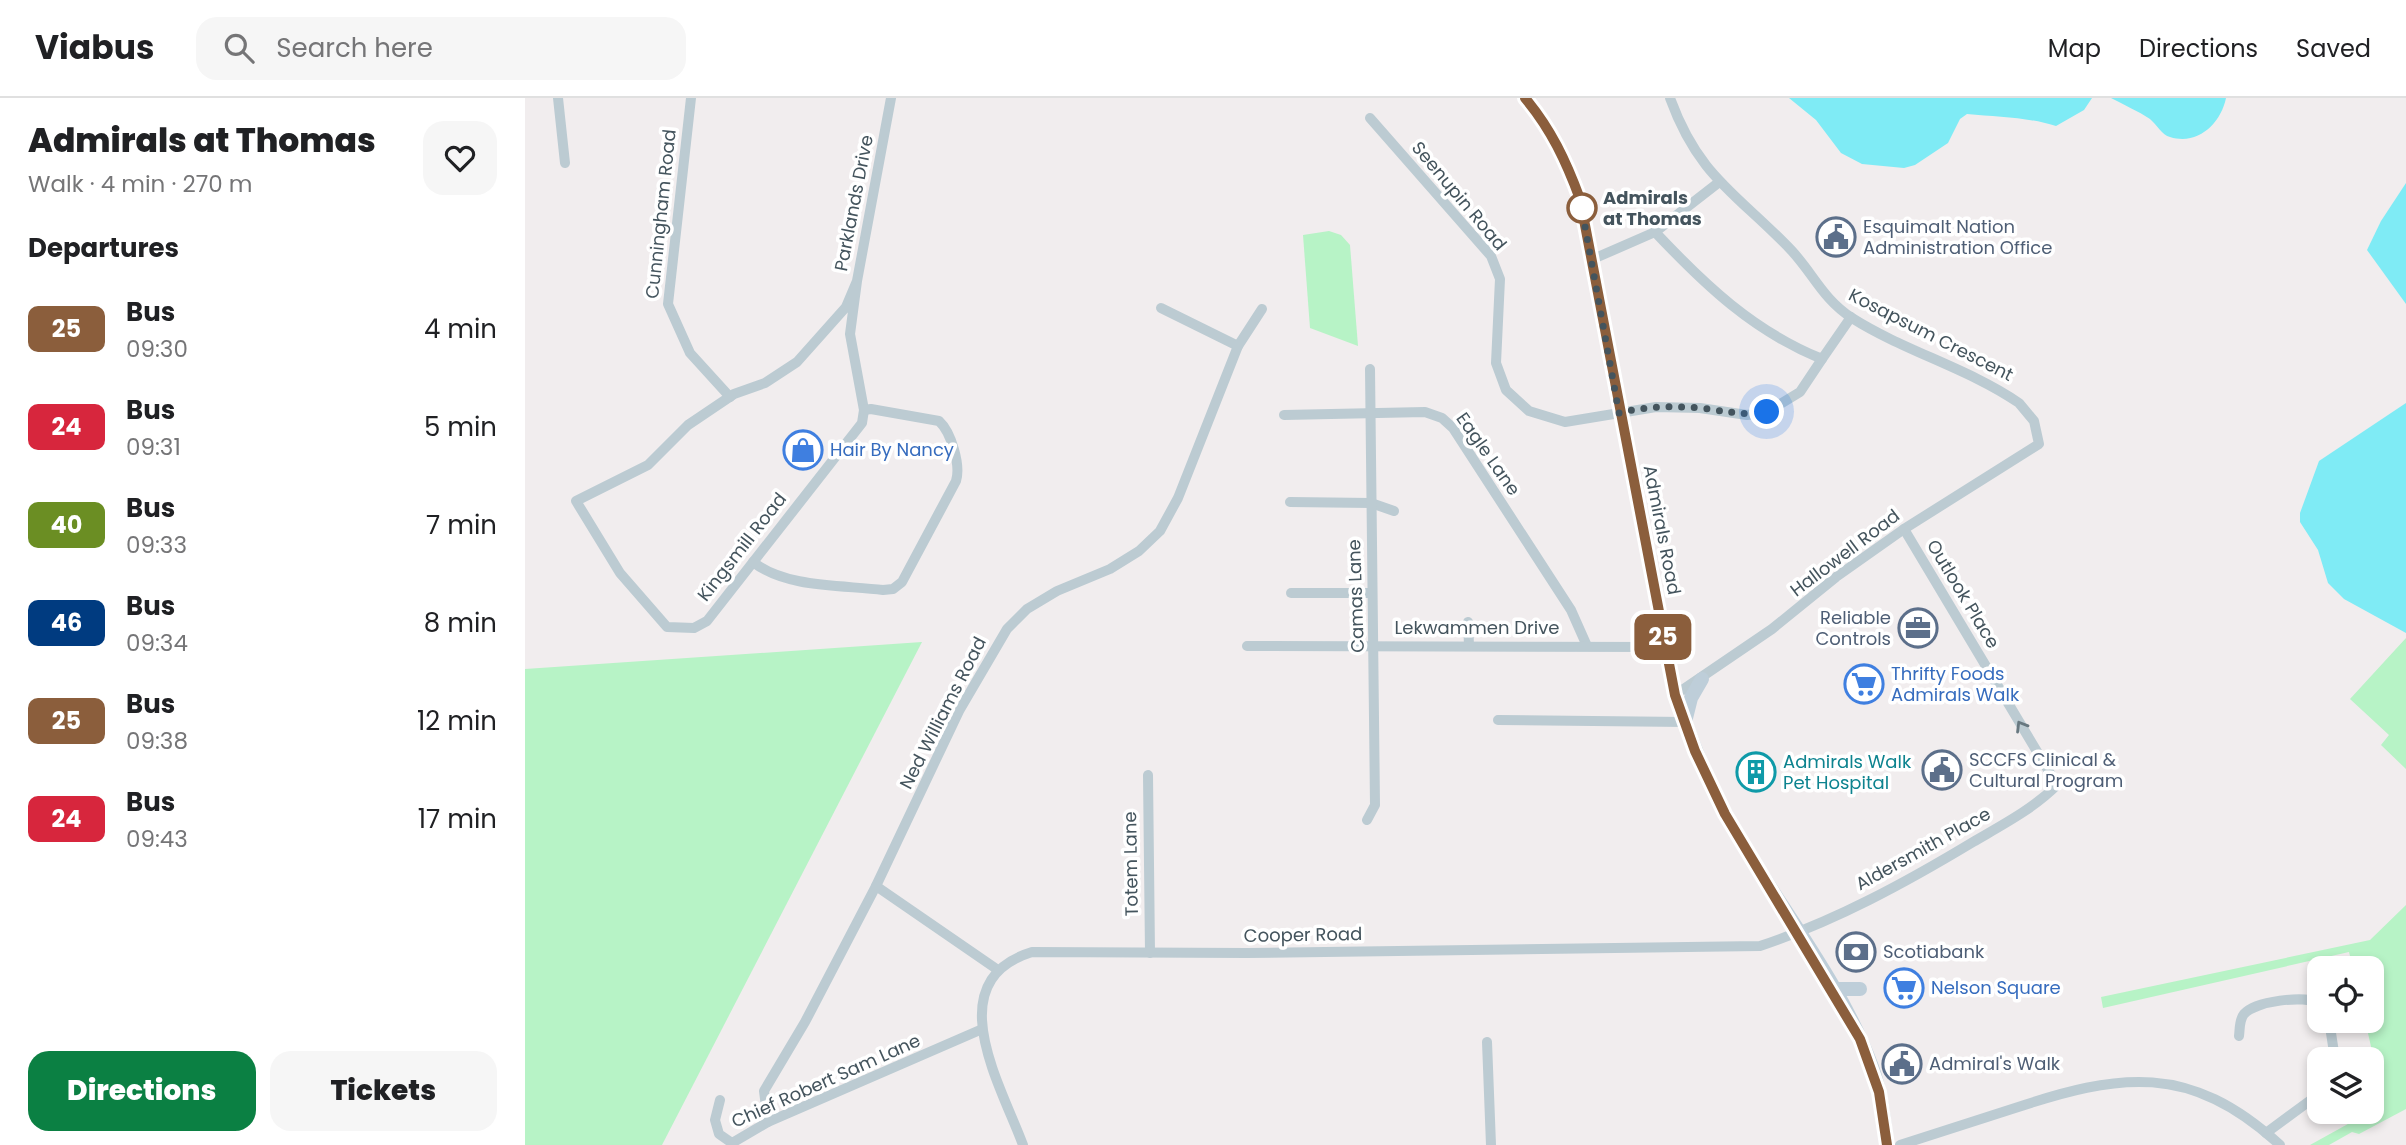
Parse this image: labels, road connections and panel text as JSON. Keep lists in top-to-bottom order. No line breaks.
{"streets":{"main road":["Admirals Road"],"street":["Seenupin Road","Parklands Drive","Cunningham Road","Kosapsum Crescent","Eagle Lane","Kingsmill Road","Hallowell Road","Outlook Place","Camas Lane","Lekwammen Drive","Ned Williams Road","Aldersmith Place","Totem Lane","Cooper Road","Chief Robert Sam Lane"]},"crossings":[["Seenupin Road","Kosapsum Crescent"],["Seenupin Road","Admirals Road"],["Parklands Drive","Cunningham Road"],["Parklands Drive","Kingsmill Road"],["Kosapsum Crescent","Hallowell Road"],["Eagle Lane","Camas Lane"],["Eagle Lane","Lekwammen Drive"],["Admirals Road","Hallowell Road"],["Admirals Road","Lekwammen Drive"],["Admirals Road","Aldersmith Place"],["Admirals Road","Cooper Road"],["Hallowell Road","Outlook Place"],["Outlook Place","Aldersmith Place"],["Camas Lane","Lekwammen Drive"],["Ned Williams Road","Chief Robert Sam Lane"],["Aldersmith Place","Cooper Road"],["Totem Lane","Cooper Road"]],"one_way":["Outlook Place"],"places":{"other":["Admirals at Thomas"],"public building":["Esquimalt Nation Administration Office","SCCFS Clinical & Cultural Program","Admiral's Walk"],"shop":["Hair By Nancy"],"office":["Reliable Controls"],"supermarket":["Thrifty Foods Admirals Walk","Nelson Square"],"building":["Admirals Walk Pet Hospital"],"bank":["Scotiabank"]},"lines":["bus line 25"],"page":{"header":"Viabus","search":"Search here","nav":["Map","Directions","Saved"],"heading":[["Admirals at Thomas","Walk · 4 min · 270 m"],"Departures"],"on_map":"25","list":[{"mark":"25","name":"Bus","note":"09:30","value":"4 min"},{"mark":"24","name":"Bus","note":"09:31","value":"5 min"},{"mark":"40","name":"Bus","note":"09:33","value":"7 min"},{"mark":"46","name":"Bus","note":"09:34","value":"8 min"},{"mark":"25","name":"Bus","note":"09:38","value":"12 min"},{"mark":"24","name":"Bus","note":"09:43","value":"17 min"}],"buttons":["Directions","Tickets"]}}
